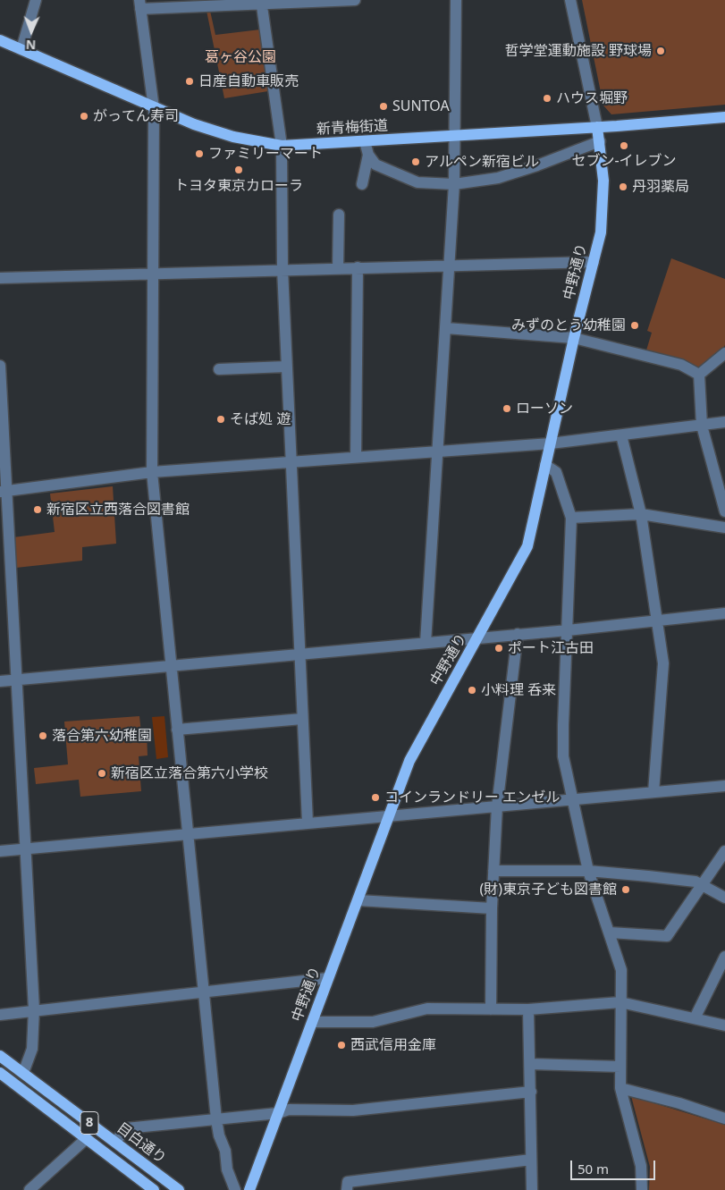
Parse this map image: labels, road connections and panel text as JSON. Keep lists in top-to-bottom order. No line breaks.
{"streets":{"main road":["新青梅街道","中野通り","8","目白通り"]},"crossings":[["新青梅街道","中野通り"]],"parks":["葛ヶ谷公園"],"places":["哲学堂運動施設 野球場","日産自動車販売","ハウス堀野","SUNTOA","がってん寿司","セブン-イレブン","ファミリーマート","アルペン新宿ビル","トヨタ東京カローラ","丹羽薬局","みずのとう幼稚園","ローソン","そば処 遊","新宿区立西落合図書館","ポート江古田","小料理 呑来","落合第六幼稚園","新宿区立落合第六小学校","コインランドリー エンゼル","(財)東京子ども図書館","西武信用金庫"],"scale_bar":"50 m","north":"bottom"}
